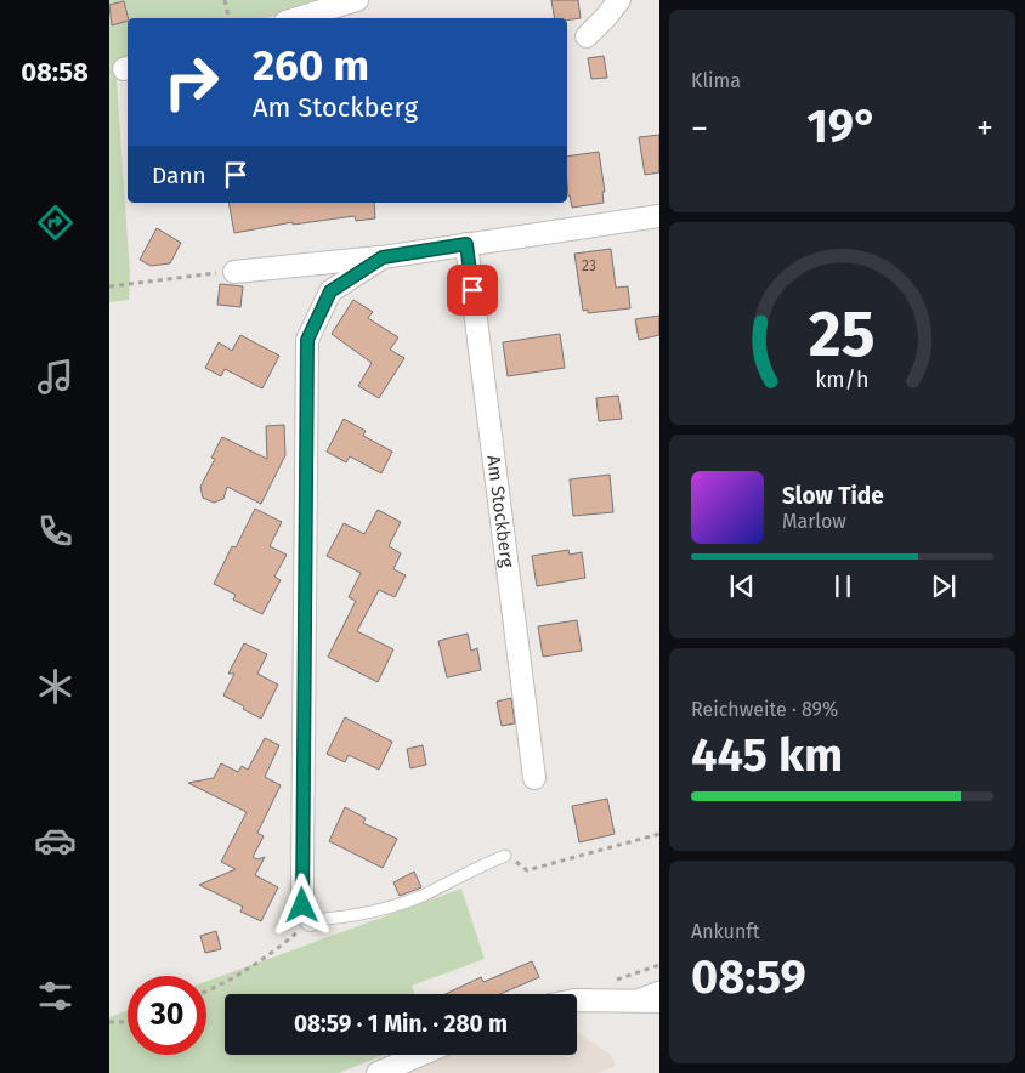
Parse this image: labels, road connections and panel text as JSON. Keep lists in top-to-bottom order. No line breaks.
{"streets":{"street":["Am Stockberg"]},"house_numbers":["23"],"page":{"tabs":"08:58","tile":["Klima",["Reichweite · 89%","445 km"],["Ankunft","08:59"]],"turn":["260 m","Am Stockberg"],"heat":["−","19°","+"],"then":"Dann","song":["Slow Tide","Marlow"],"limit":"30","trip":"08:59 · 1 Min. · 280 m","gauge":["25","km/h"]}}
